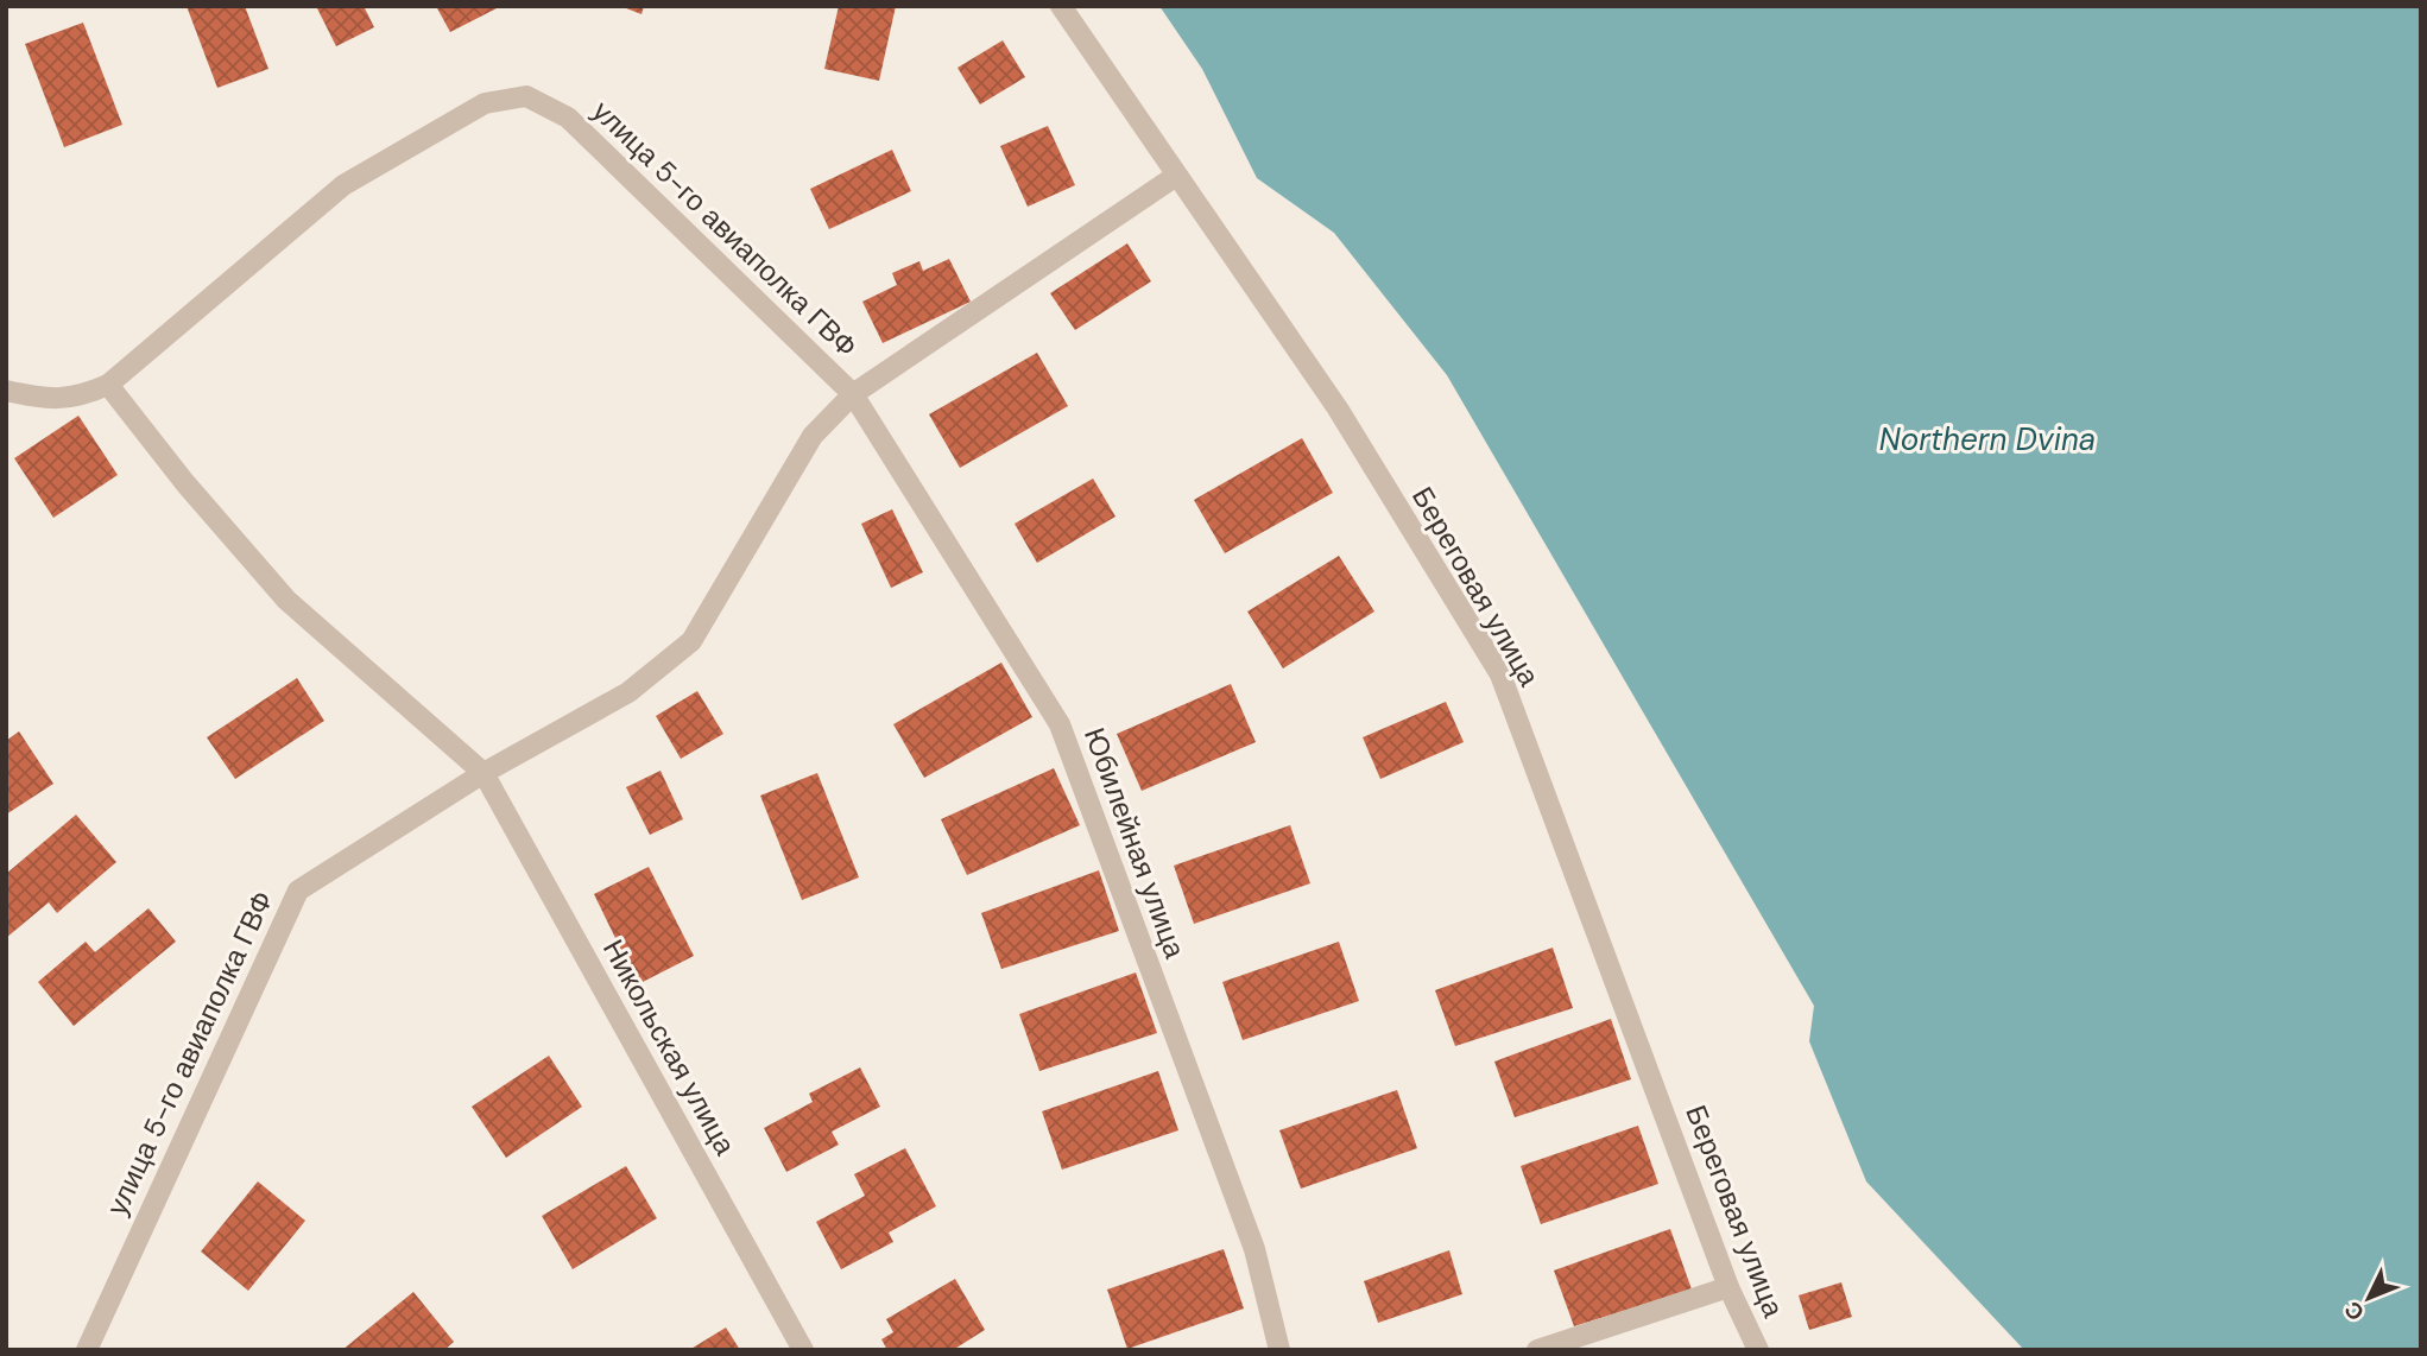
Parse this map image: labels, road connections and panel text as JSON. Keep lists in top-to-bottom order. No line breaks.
{"streets":{"street":["улица 5-го авиаполка ГВФ","Береговая улица","Юбилейная улица","Никольская улица"]},"crossings":[["улица 5-го авиаполка ГВФ","Береговая улица"],["улица 5-го авиаполка ГВФ","Юбилейная улица"],["улица 5-го авиаполка ГВФ","Никольская улица"]],"water":["Northern Dvina"],"north":"bottom left"}
